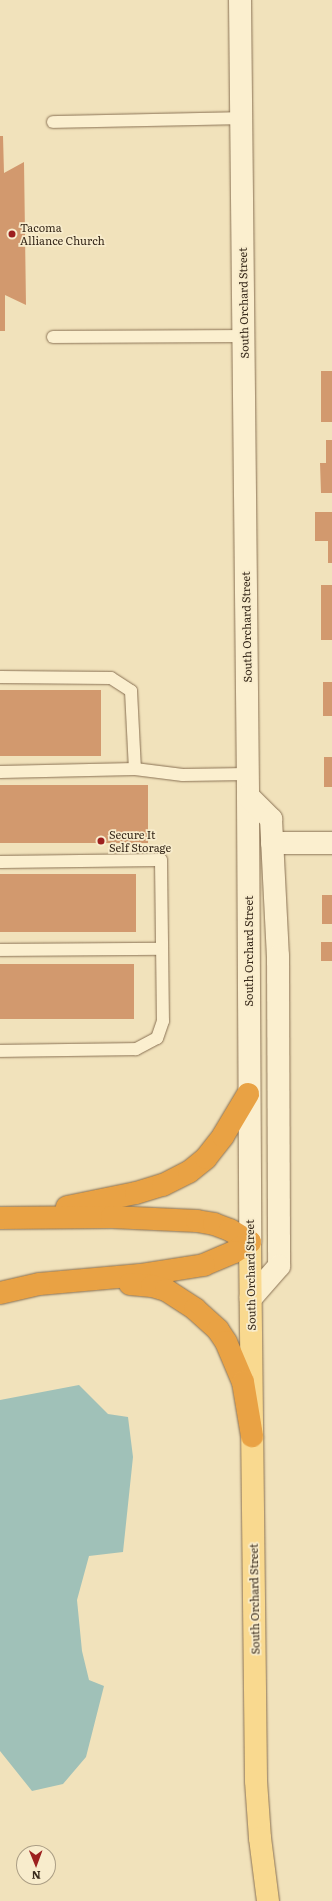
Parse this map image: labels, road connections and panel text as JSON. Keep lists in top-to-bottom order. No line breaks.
{"streets":{"main road":["South Orchard Street"]},"places":["Tacoma Alliance Church","Secure It Self Storage"],"north":"bottom"}
